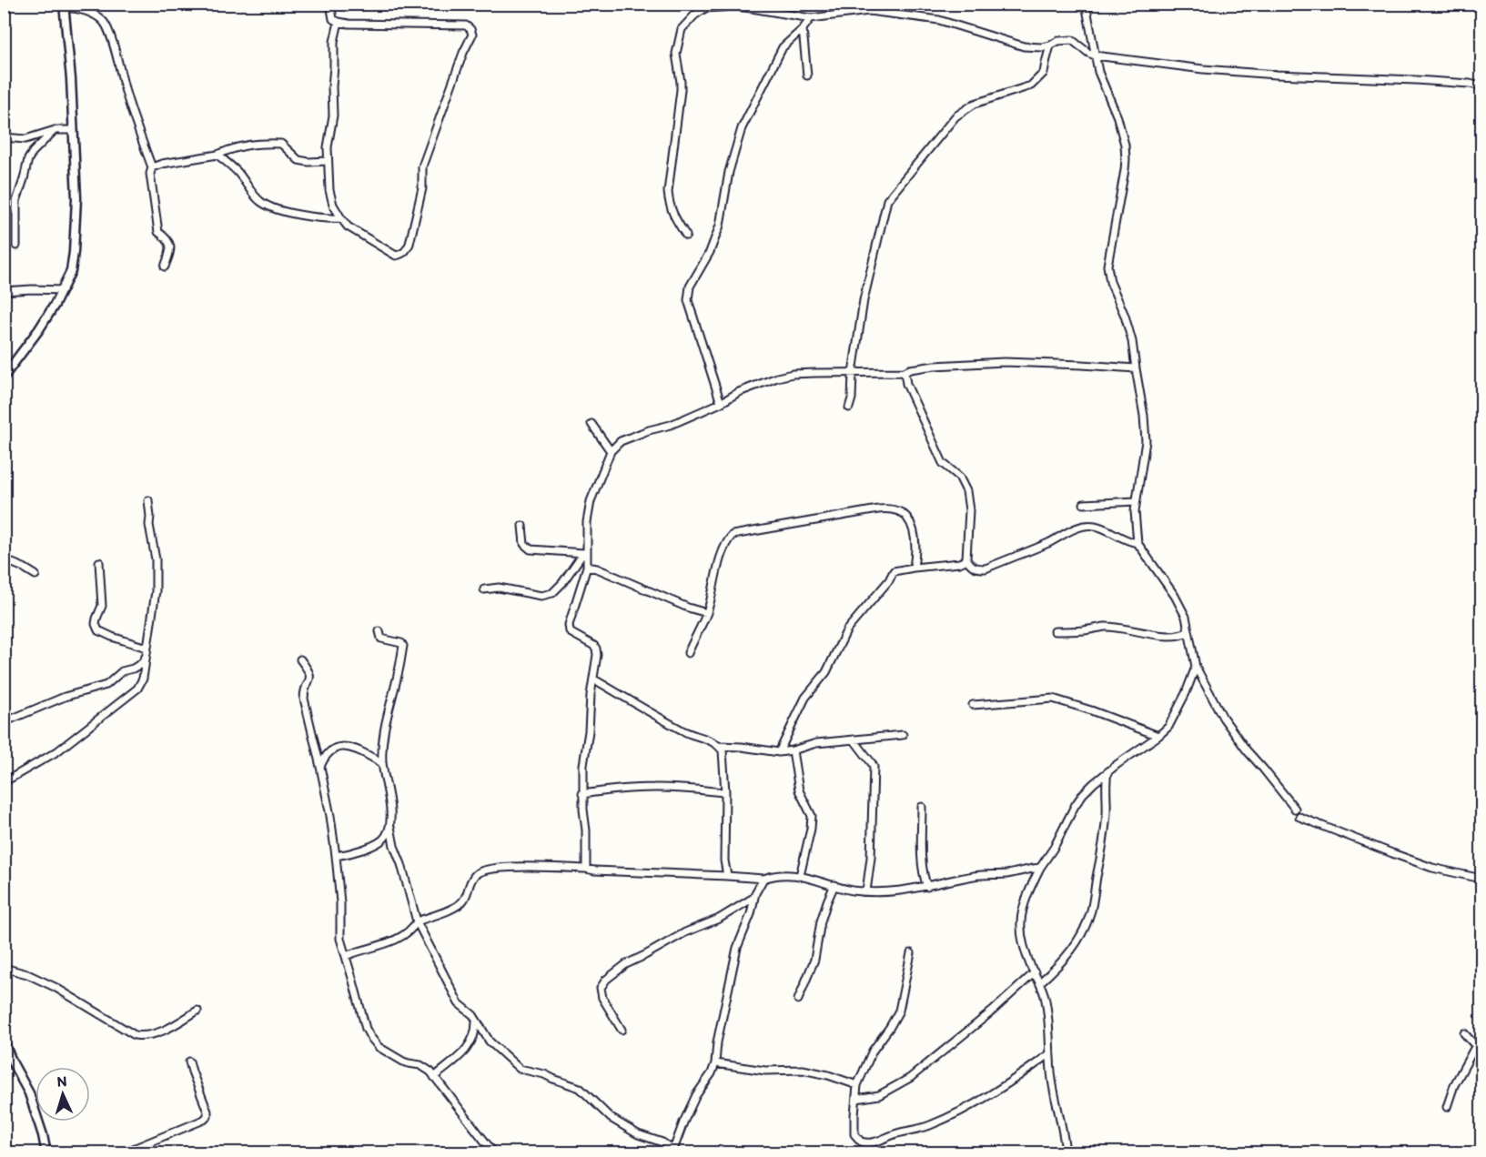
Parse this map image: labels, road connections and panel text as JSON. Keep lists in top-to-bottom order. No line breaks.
{"north":"top"}
